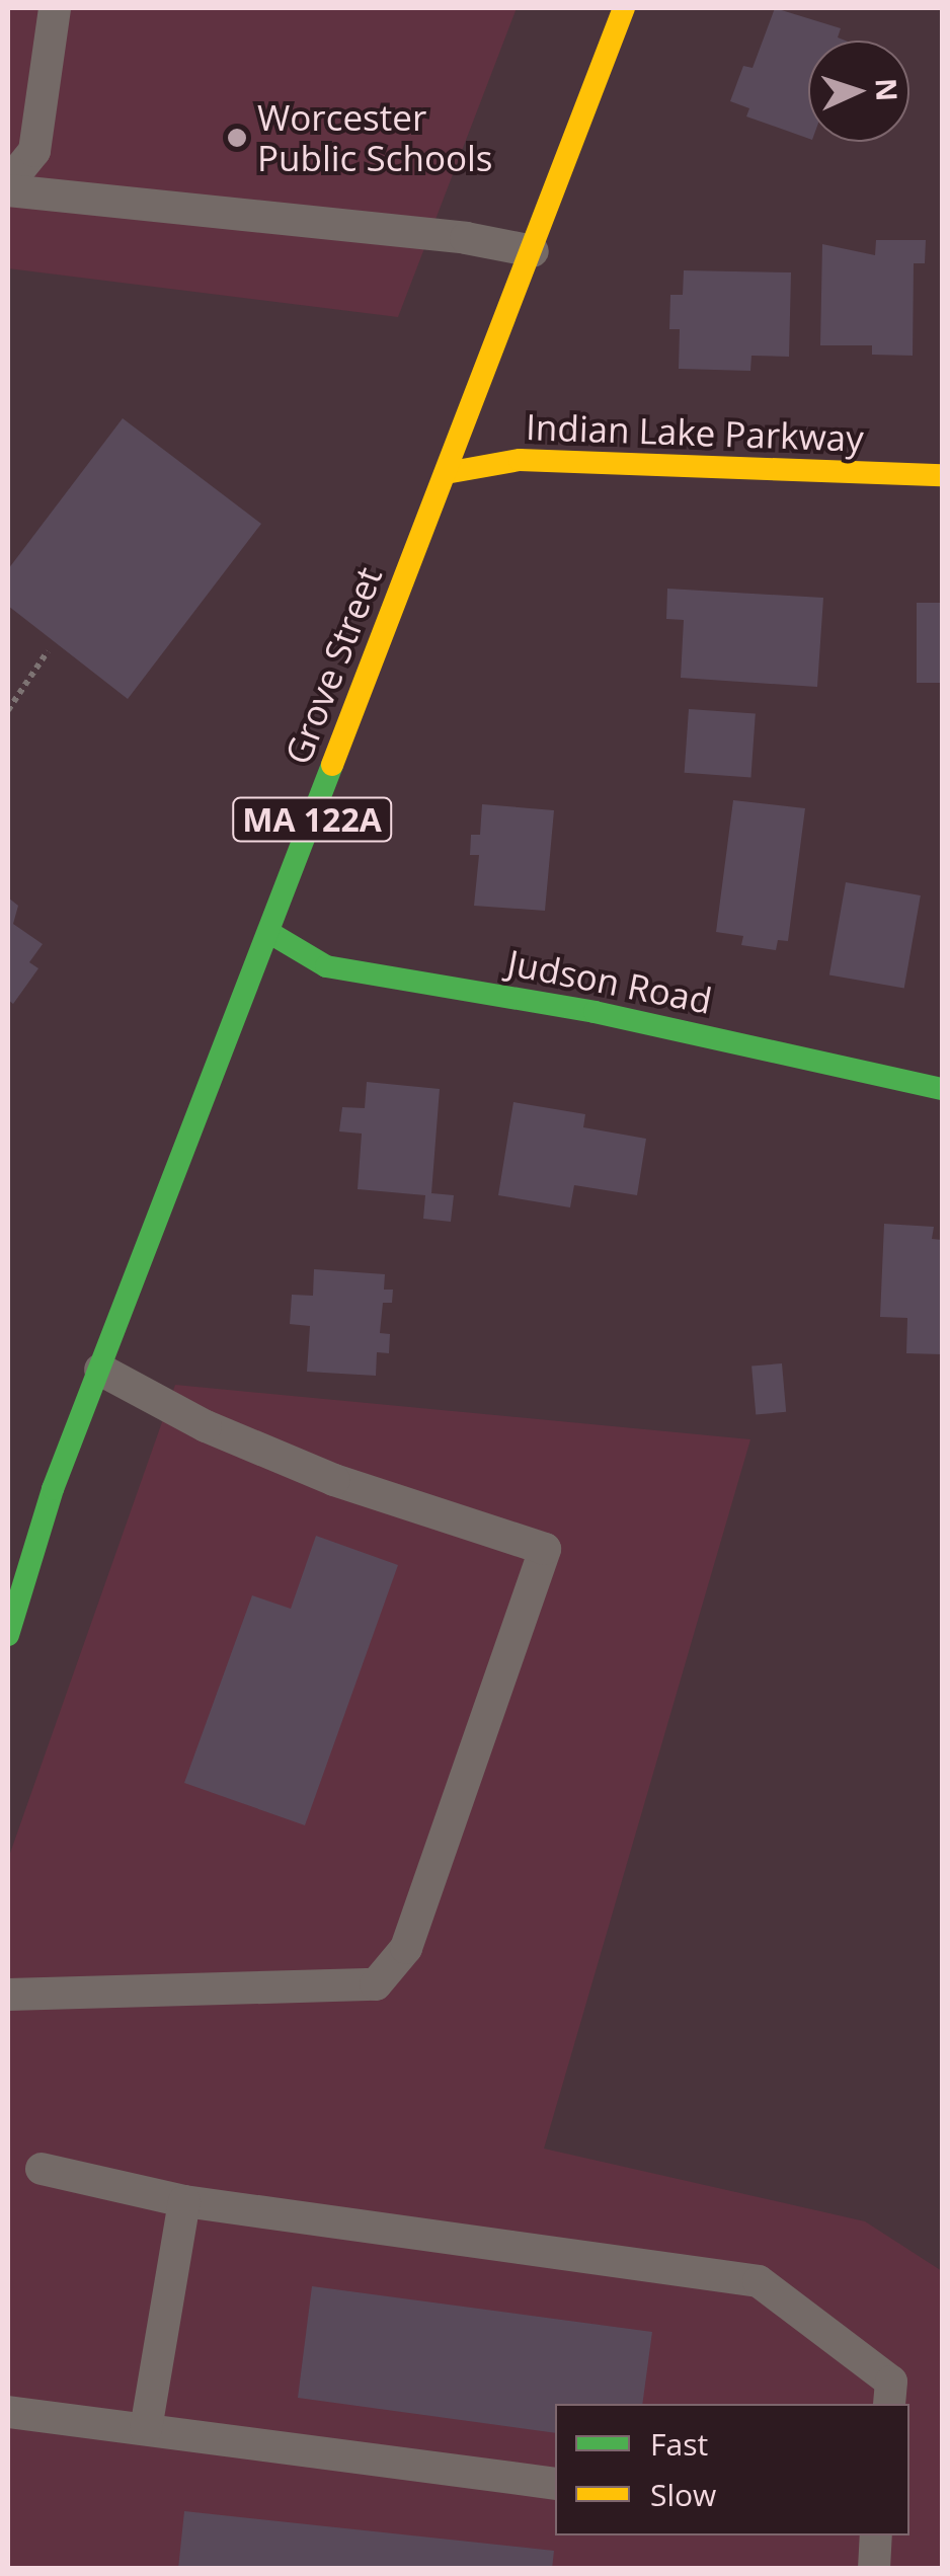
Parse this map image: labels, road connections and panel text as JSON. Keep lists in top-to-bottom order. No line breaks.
{"streets":{"main road":["Indian Lake Parkway","Grove Street","MA 122A","Judson Road"]},"crossings":[["Indian Lake Parkway","Grove Street"],["Grove Street","Judson Road"]],"places":["Worcester Public Schools"],"legend":["Fast","Slow"],"north":"right"}
